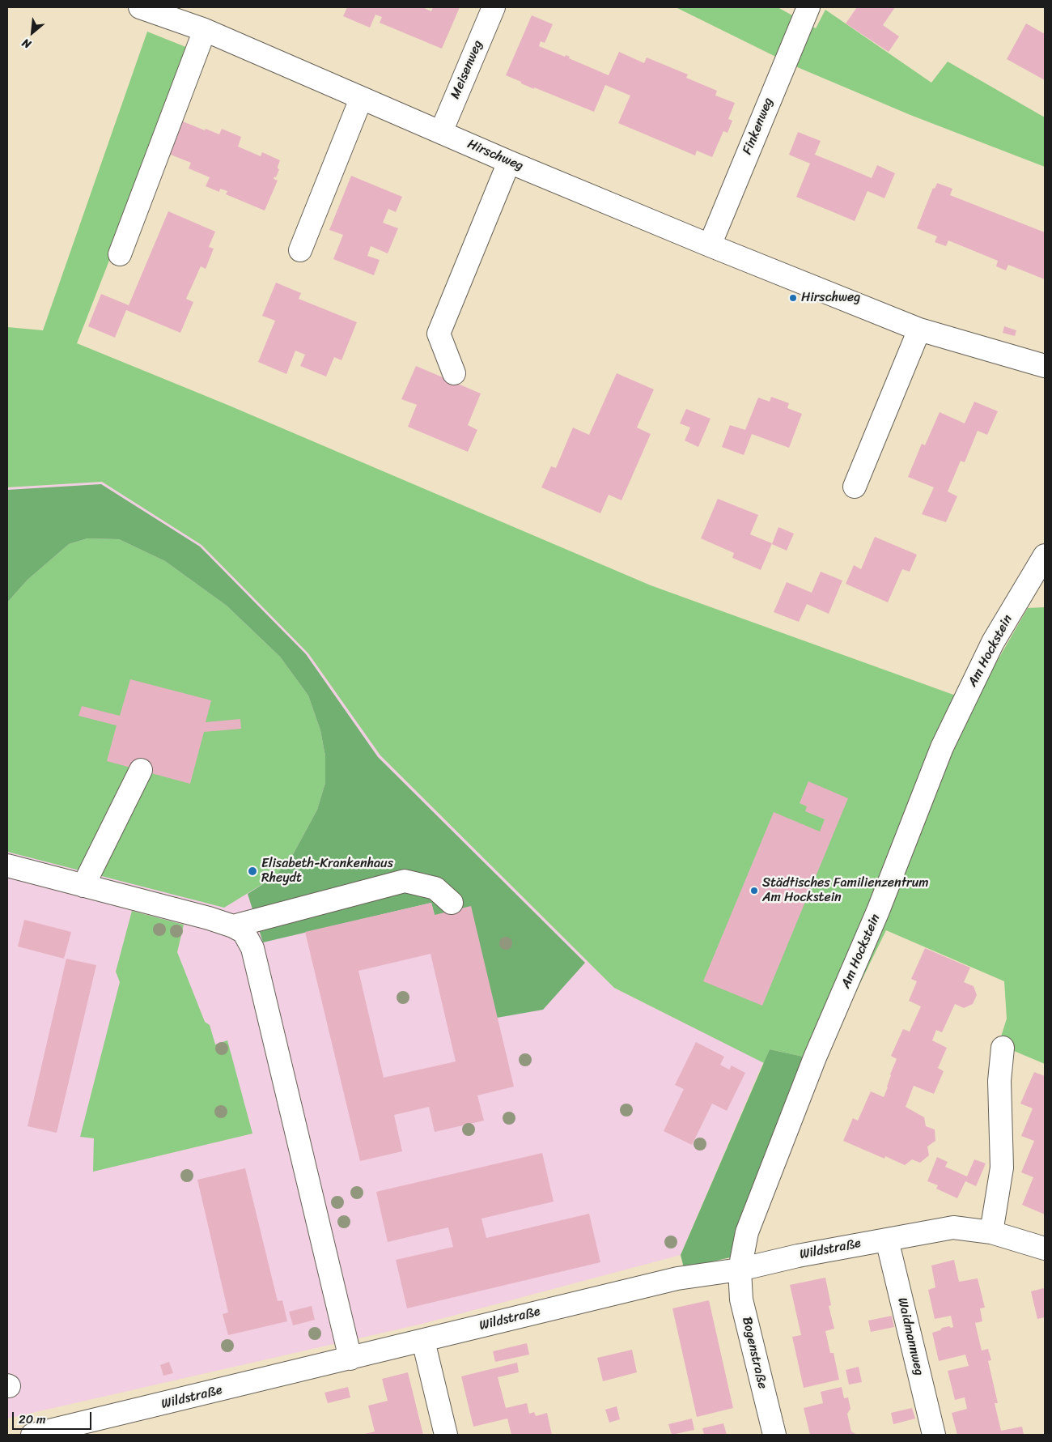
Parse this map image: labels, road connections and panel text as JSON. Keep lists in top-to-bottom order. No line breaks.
{"streets":{"street":["Meisenweg","Finkenweg","Hirschweg","Am Hockstein","Wildstraße","Waidmannweg","Bogenstraße"]},"crossings":[["Meisenweg","Hirschweg"],["Finkenweg","Hirschweg"],["Am Hockstein","Wildstraße"],["Am Hockstein","Bogenstraße"],["Wildstraße","Waidmannweg"],["Wildstraße","Bogenstraße"]],"places":["Hirschweg","Elisabeth-Krankenhaus Rheydt","Städtisches Familienzentrum Am Hockstein"],"scale_bar":"20 m","north":"bottom left"}
